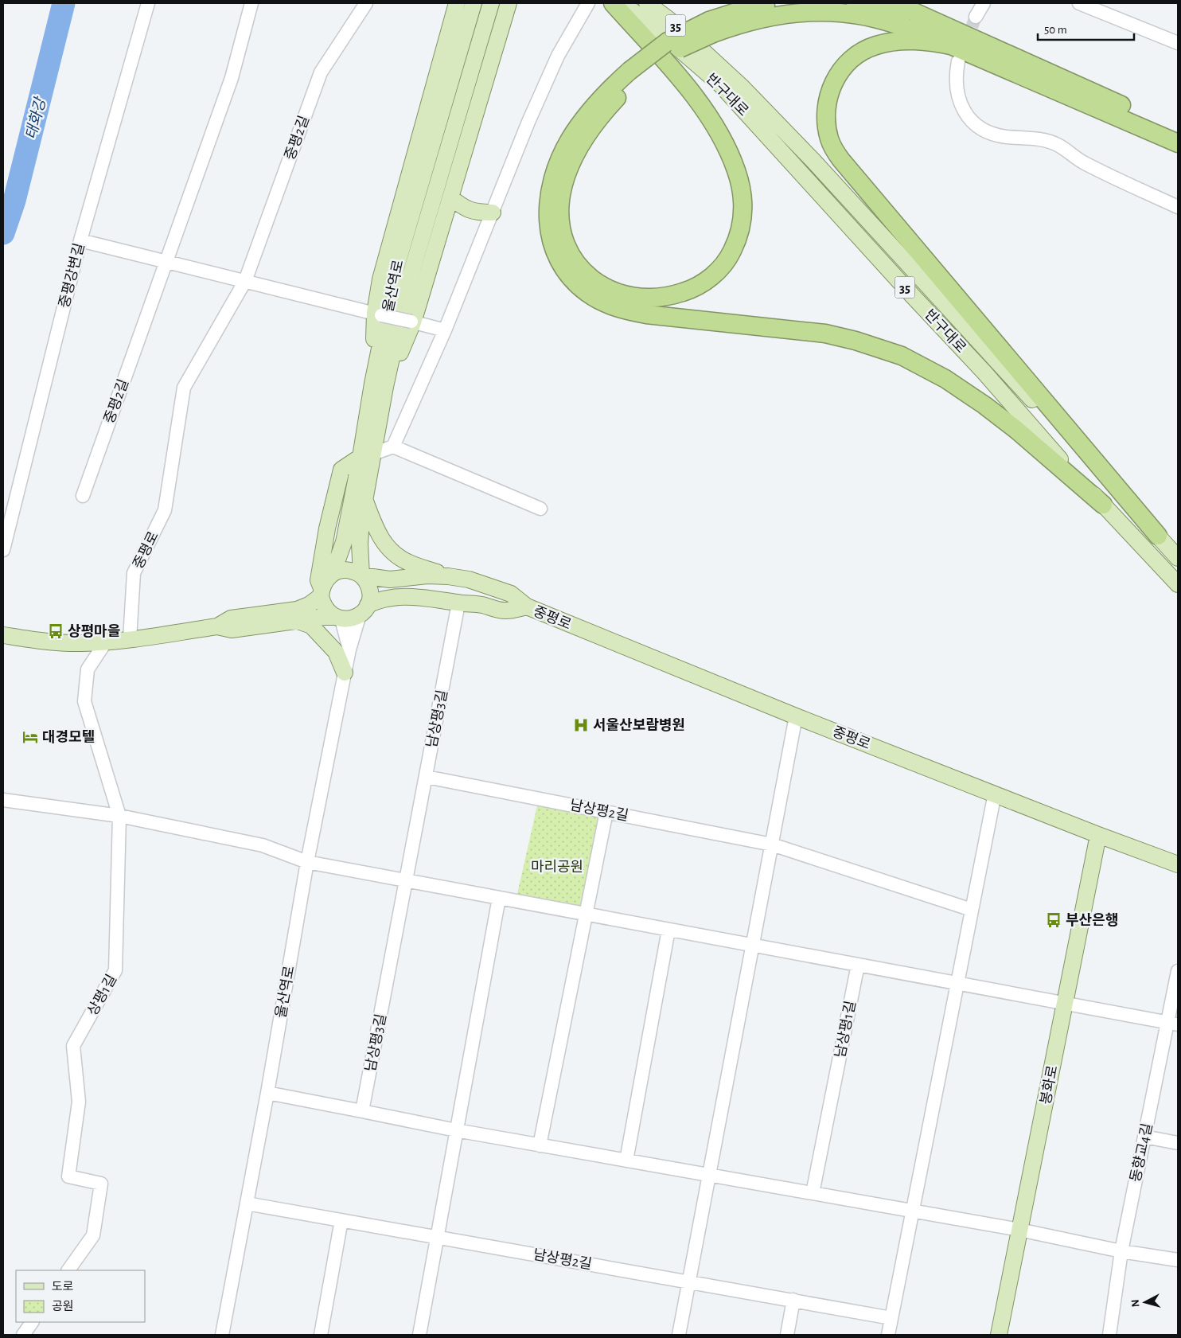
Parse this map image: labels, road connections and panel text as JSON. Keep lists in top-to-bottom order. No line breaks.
{"streets":{"main road":["35","반구대로","울산역로","중평로","봉화로"],"street":["중평2길","중평강변길","남상평3길","남상평2길","상평1길","남상평1길","동향교4길"]},"crossings":[["중평2길","중평로"],["중평로","봉화로"],["남상평3길","남상평2길"]],"water":["태화강"],"parks":["마리공원"],"places":{"bus stop":["상평마을","부산은행"],"hospital":["서울산보람병원"],"hotel":["대경모텔"]},"legend":["도로","공원"],"scale_bar":"50 m","north":"left"}
